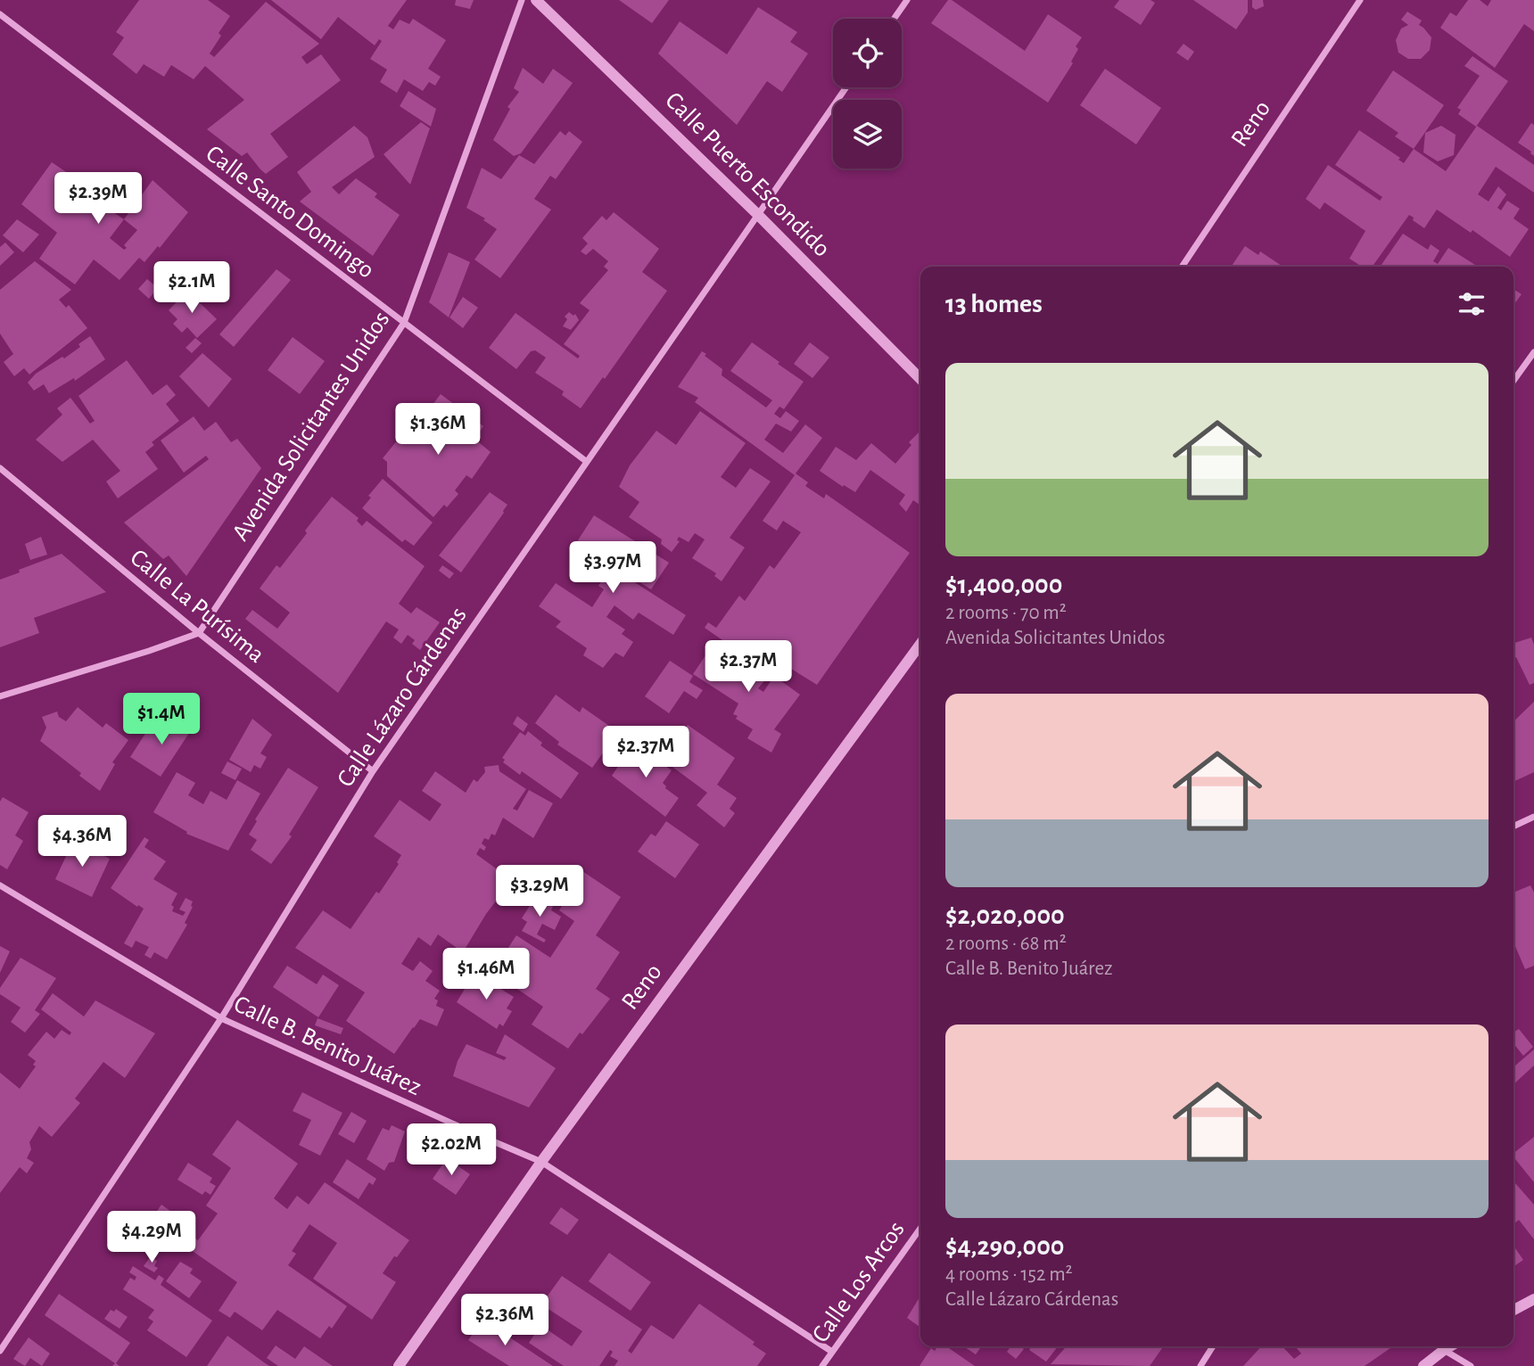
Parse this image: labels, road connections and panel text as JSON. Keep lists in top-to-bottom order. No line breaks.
{"streets":{"street":["Reno","Calle Puerto Escondido","Calle Santo Domingo","Avenida Solicitantes Unidos","Calle La Purísima","Calle Lázaro Cárdenas","Calle B. Benito Juárez","Calle Los Arcos"]},"crossings":[["Reno","Calle B. Benito Juárez"],["Calle Puerto Escondido","Calle Lázaro Cárdenas"],["Calle Santo Domingo","Avenida Solicitantes Unidos"],["Calle Santo Domingo","Calle Lázaro Cárdenas"],["Avenida Solicitantes Unidos","Calle La Purísima"],["Calle La Purísima","Calle Lázaro Cárdenas"],["Calle Lázaro Cárdenas","Calle B. Benito Juárez"],["Calle B. Benito Juárez","Calle Los Arcos"]],"page":{"price":["$2.39M","$2.1M","$1.36M","$3.97M","$2.37M","$1.4M","$2.37M","$4.36M","$3.29M","$1.46M","$2.02M","$4.29M","$2.36M"],"heading":"13 homes","list":[{"name":"$1,400,000","note":"2 rooms · 70 m² · Avenida Solicitantes Unidos"},{"name":"$2,020,000","note":"2 rooms · 68 m² · Calle B. Benito Juárez"},{"name":"$4,290,000","note":"4 rooms · 152 m² · Calle Lázaro Cárdenas"}]}}
